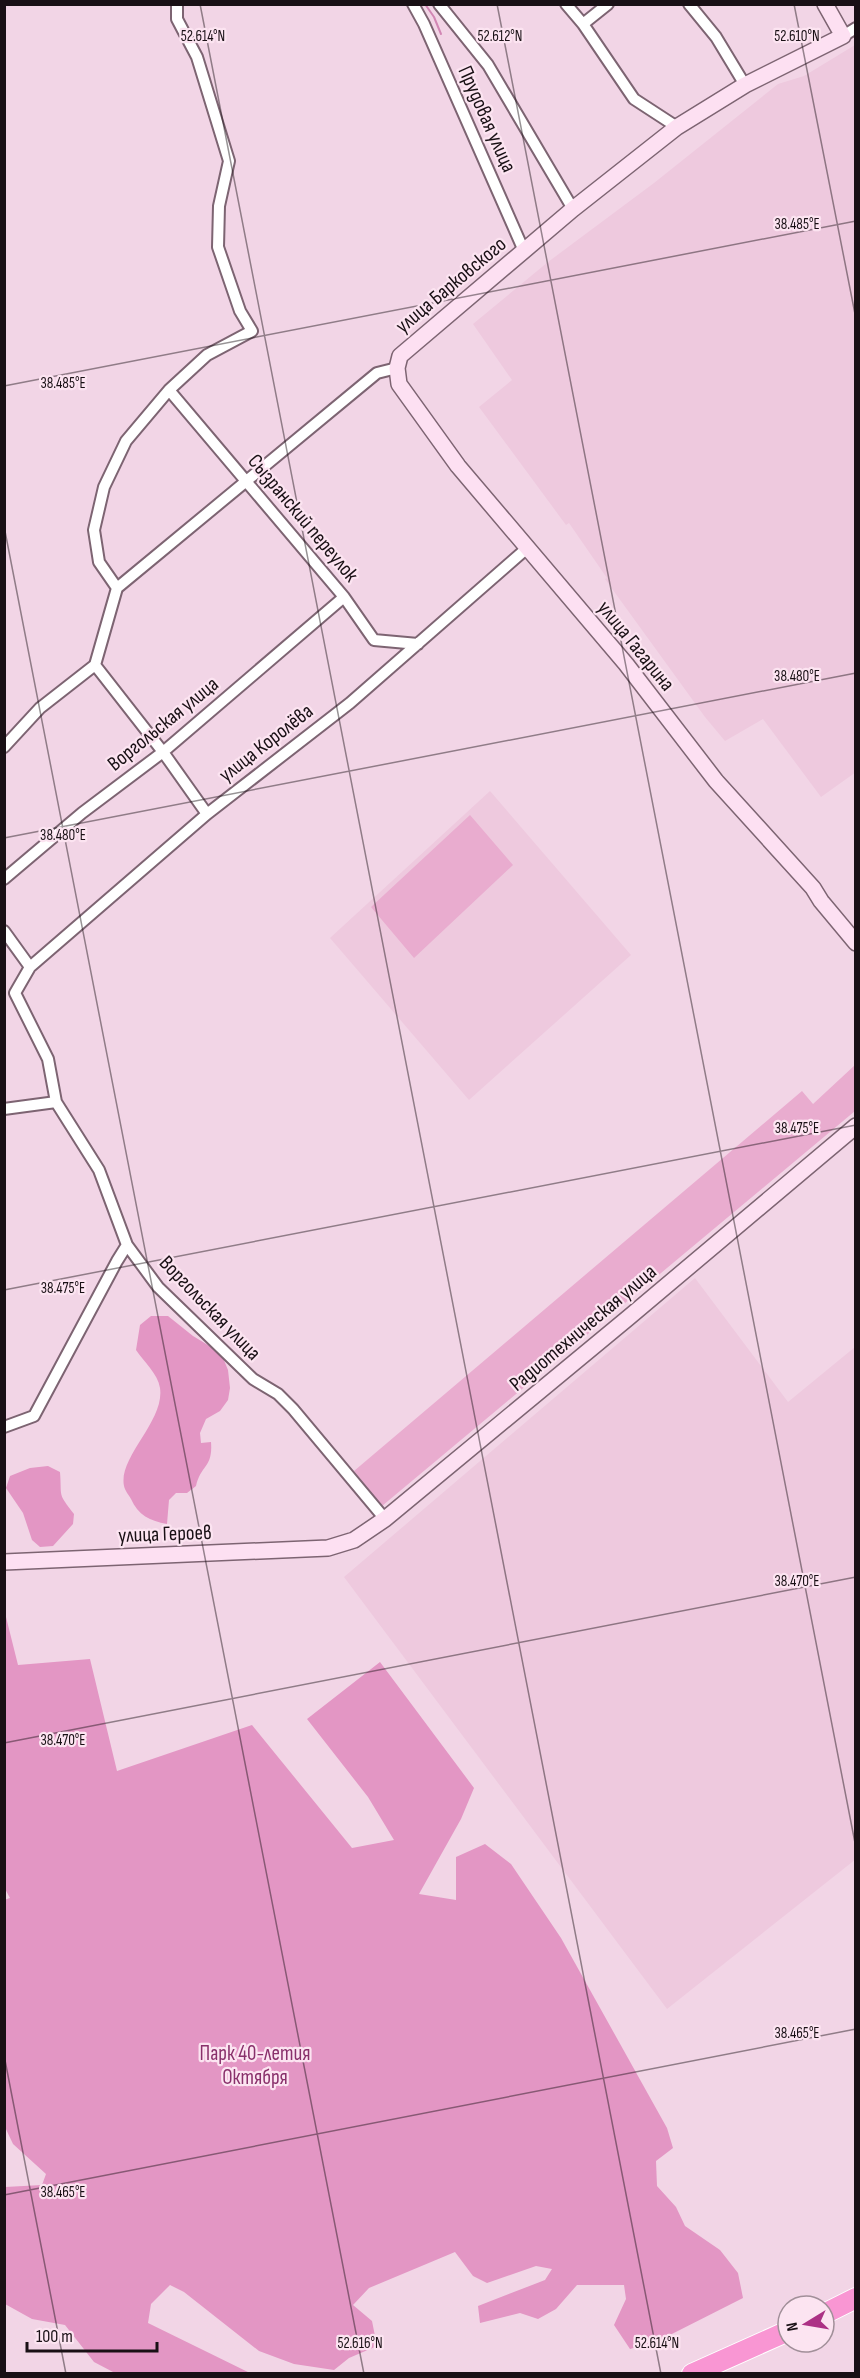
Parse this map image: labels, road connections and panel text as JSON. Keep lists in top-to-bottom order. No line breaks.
{"streets":{"street":["Прудовая улица","улица Барковского","Сызранский переулок","улица Гагарина","Воргольская улица","улица Королёва","Радиотехническая улица","улица Героев"]},"crossings":[["Прудовая улица","улица Барковского"],["улица Барковского","Сызранский переулок"],["улица Барковского","улица Гагарина"],["Сызранский переулок","Воргольская улица"],["Сызранский переулок","улица Королёва"],["улица Гагарина","улица Королёва"],["Воргольская улица","улица Королёва"],["Воргольская улица","Радиотехническая улица"],["Радиотехническая улица","улица Героев"]],"parks":["Парк 40-летия Октября"],"scale_bar":"100 m","north":"left","coordinates":["52.612°N","52.610°N","52.614°N","38.485°E","38.480°E","38.475°E","38.470°E","38.465°E","52.616°N"]}
